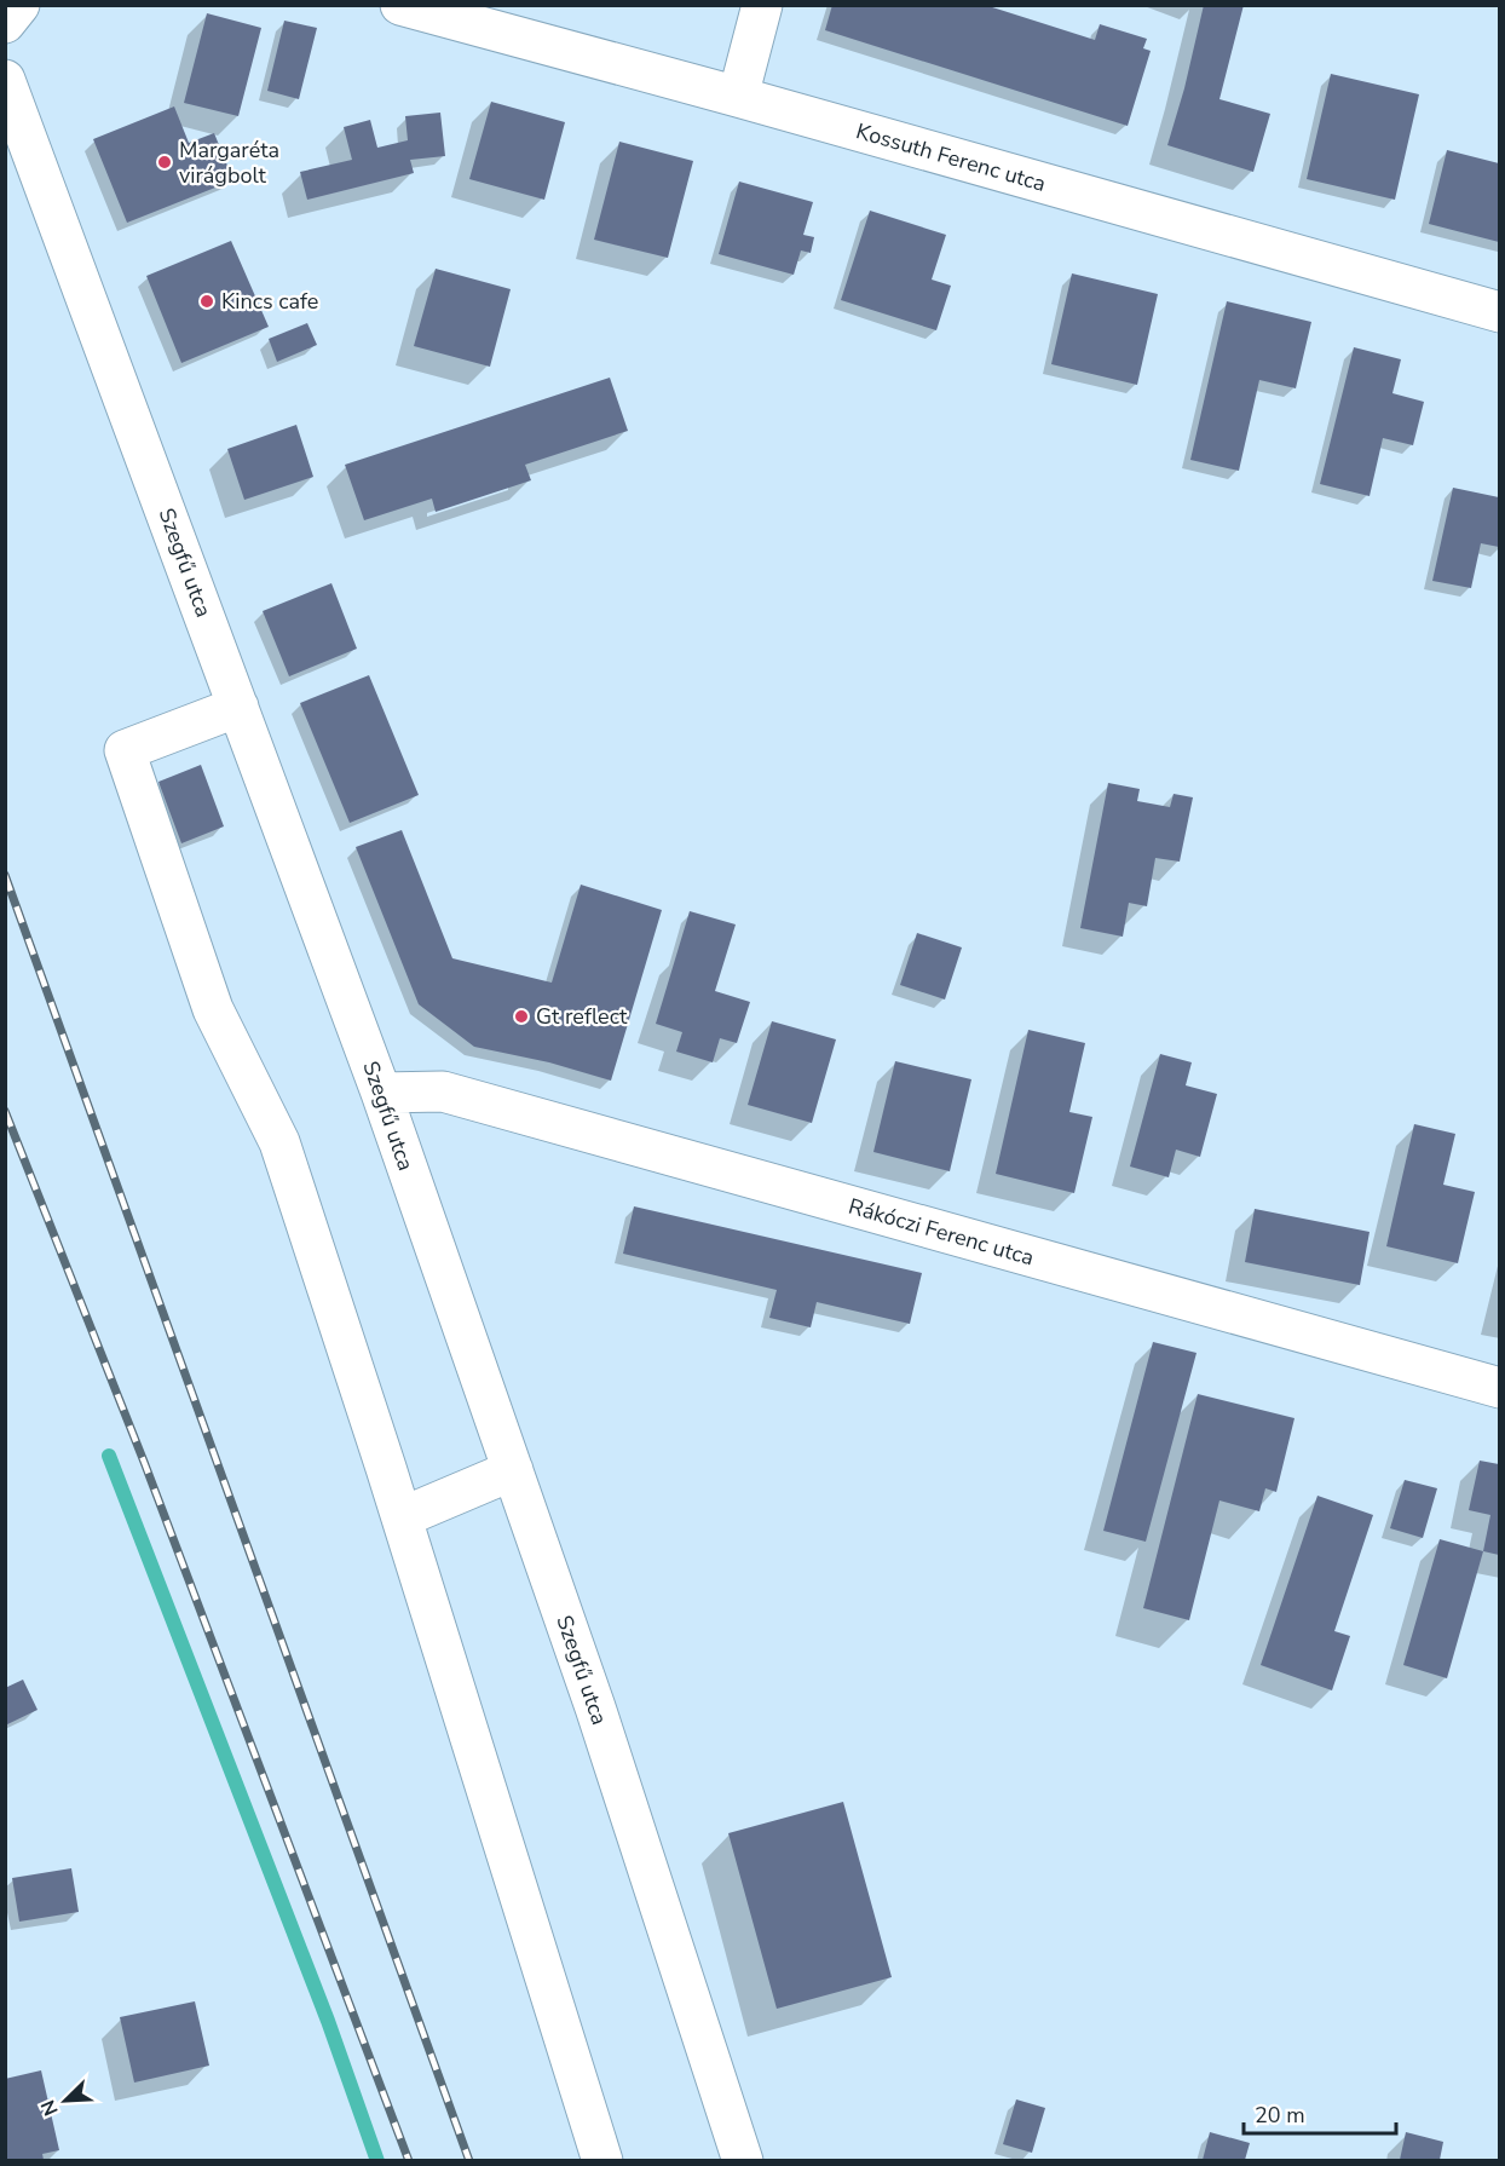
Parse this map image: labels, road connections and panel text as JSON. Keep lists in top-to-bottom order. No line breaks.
{"streets":{"street":["Kossuth Ferenc utca","Szegfű utca","Rákóczi Ferenc utca"]},"crossings":[["Szegfű utca","Rákóczi Ferenc utca"]],"places":["Margaréta virágbolt","Kincs cafe","Gt reflect"],"scale_bar":"20 m","north":"bottom left"}
